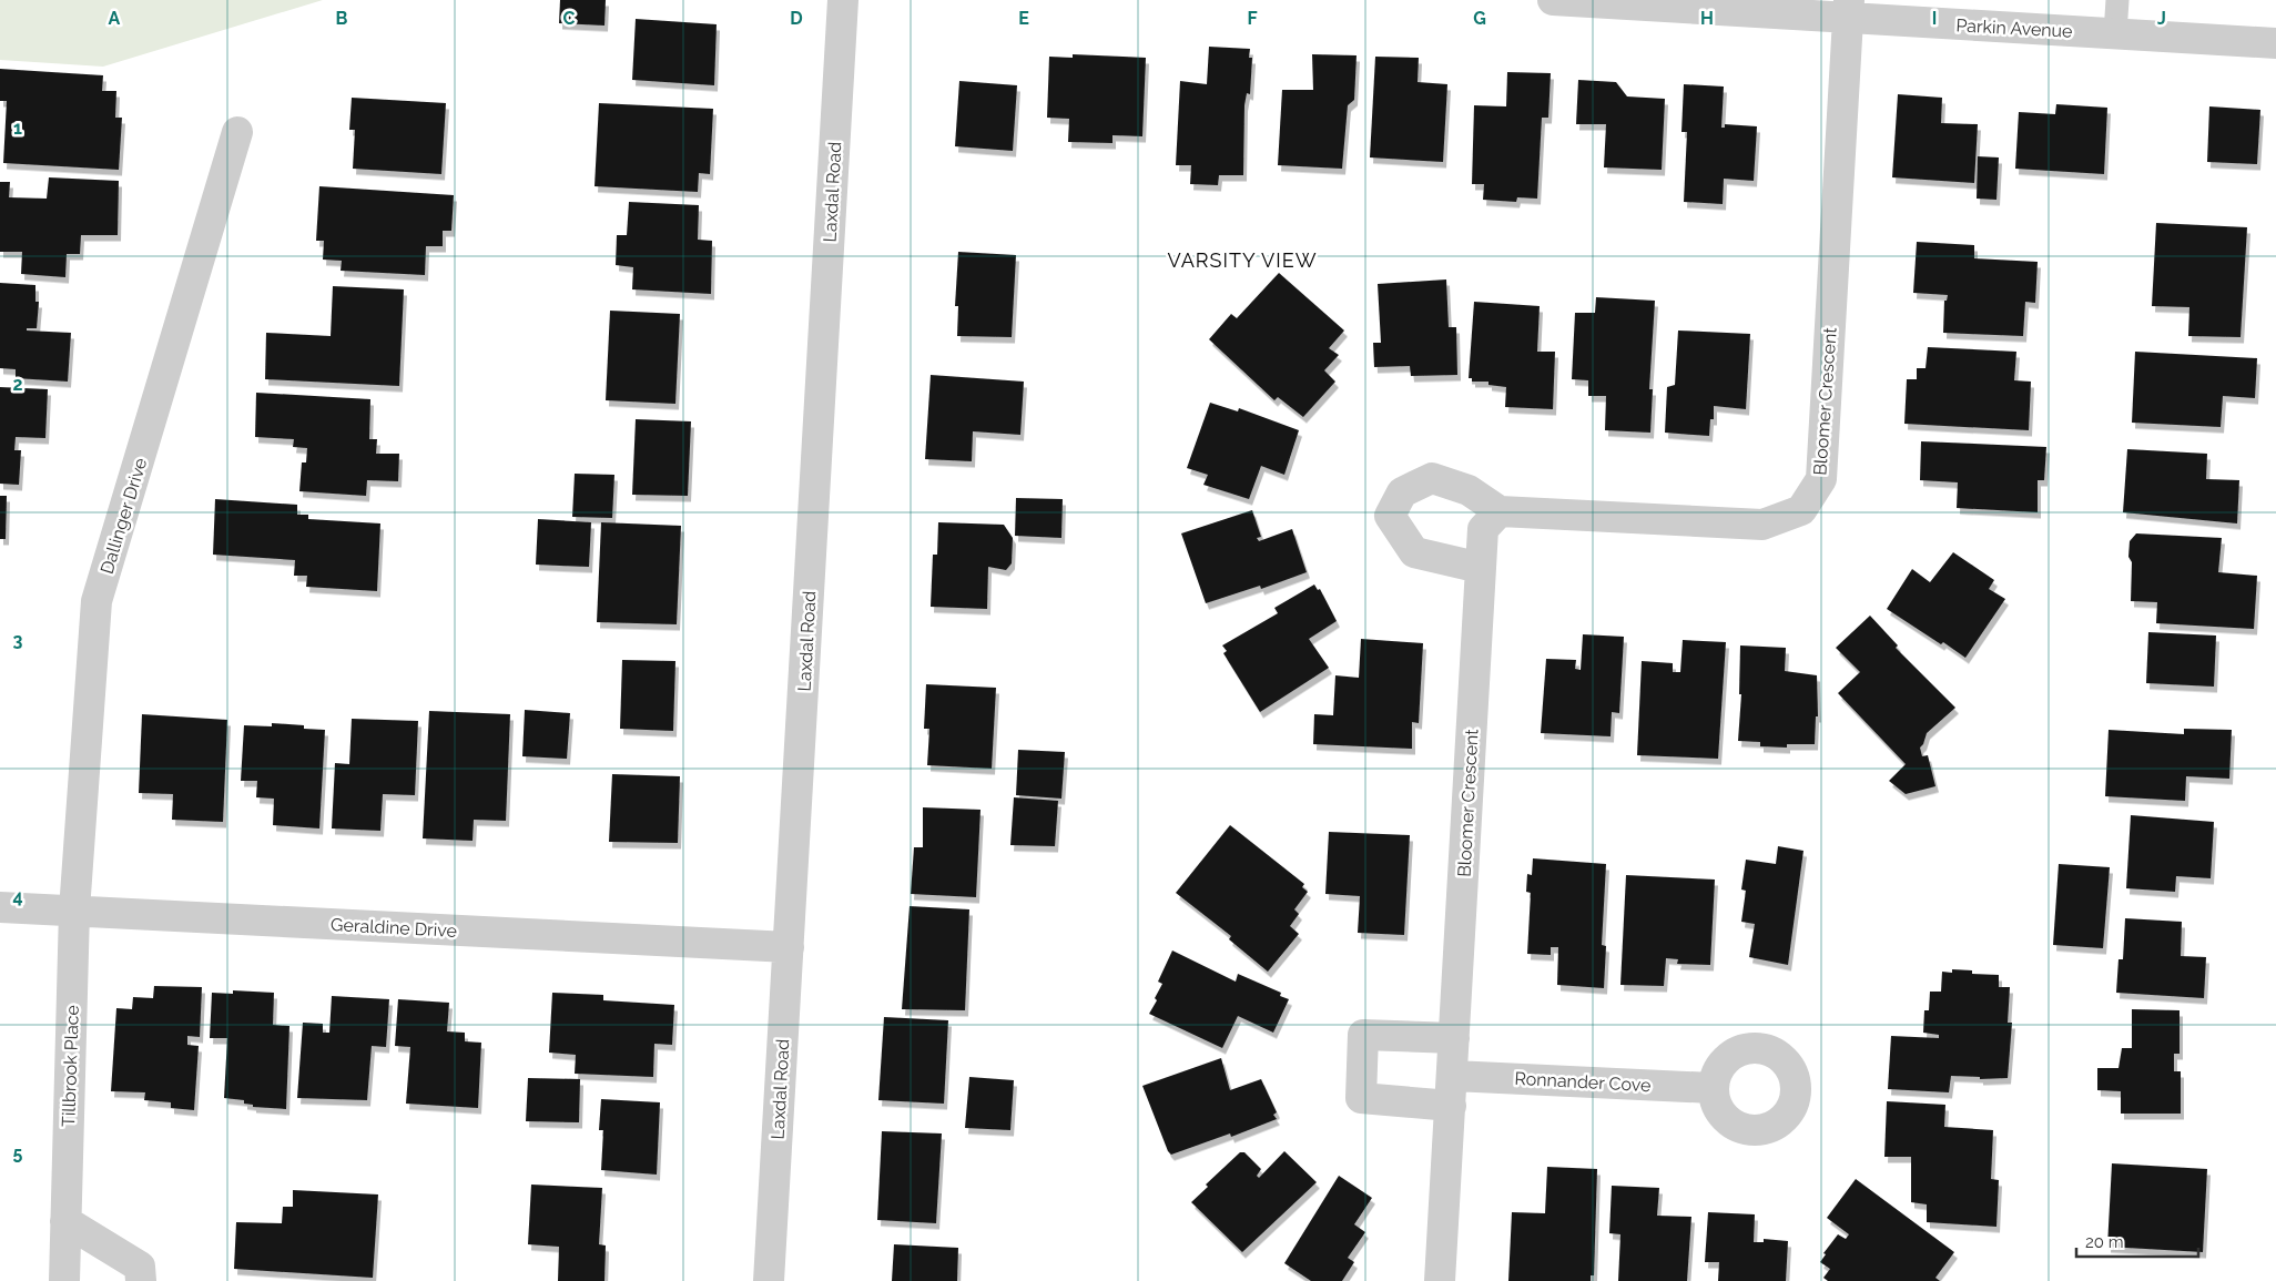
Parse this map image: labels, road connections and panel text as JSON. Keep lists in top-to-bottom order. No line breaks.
{"streets":{"street":["Parkin Avenue","Laxdal Road","Bloomer Crescent","Dallinger Drive","Geraldine Drive","Tillbrook Place","Ronnander Cove"]},"crossings":[["Parkin Avenue","Bloomer Crescent"],["Laxdal Road","Geraldine Drive"],["Bloomer Crescent","Ronnander Cove"],["Dallinger Drive","Geraldine Drive"],["Dallinger Drive","Tillbrook Place"],["Geraldine Drive","Tillbrook Place"]],"districts":["VARSITY VIEW"],"scale_bar":"20 m","grid":{"columns":["A","B","C","D","E","F","G","H","I","J"],"rows":["1","2","3","4","5"]}}
